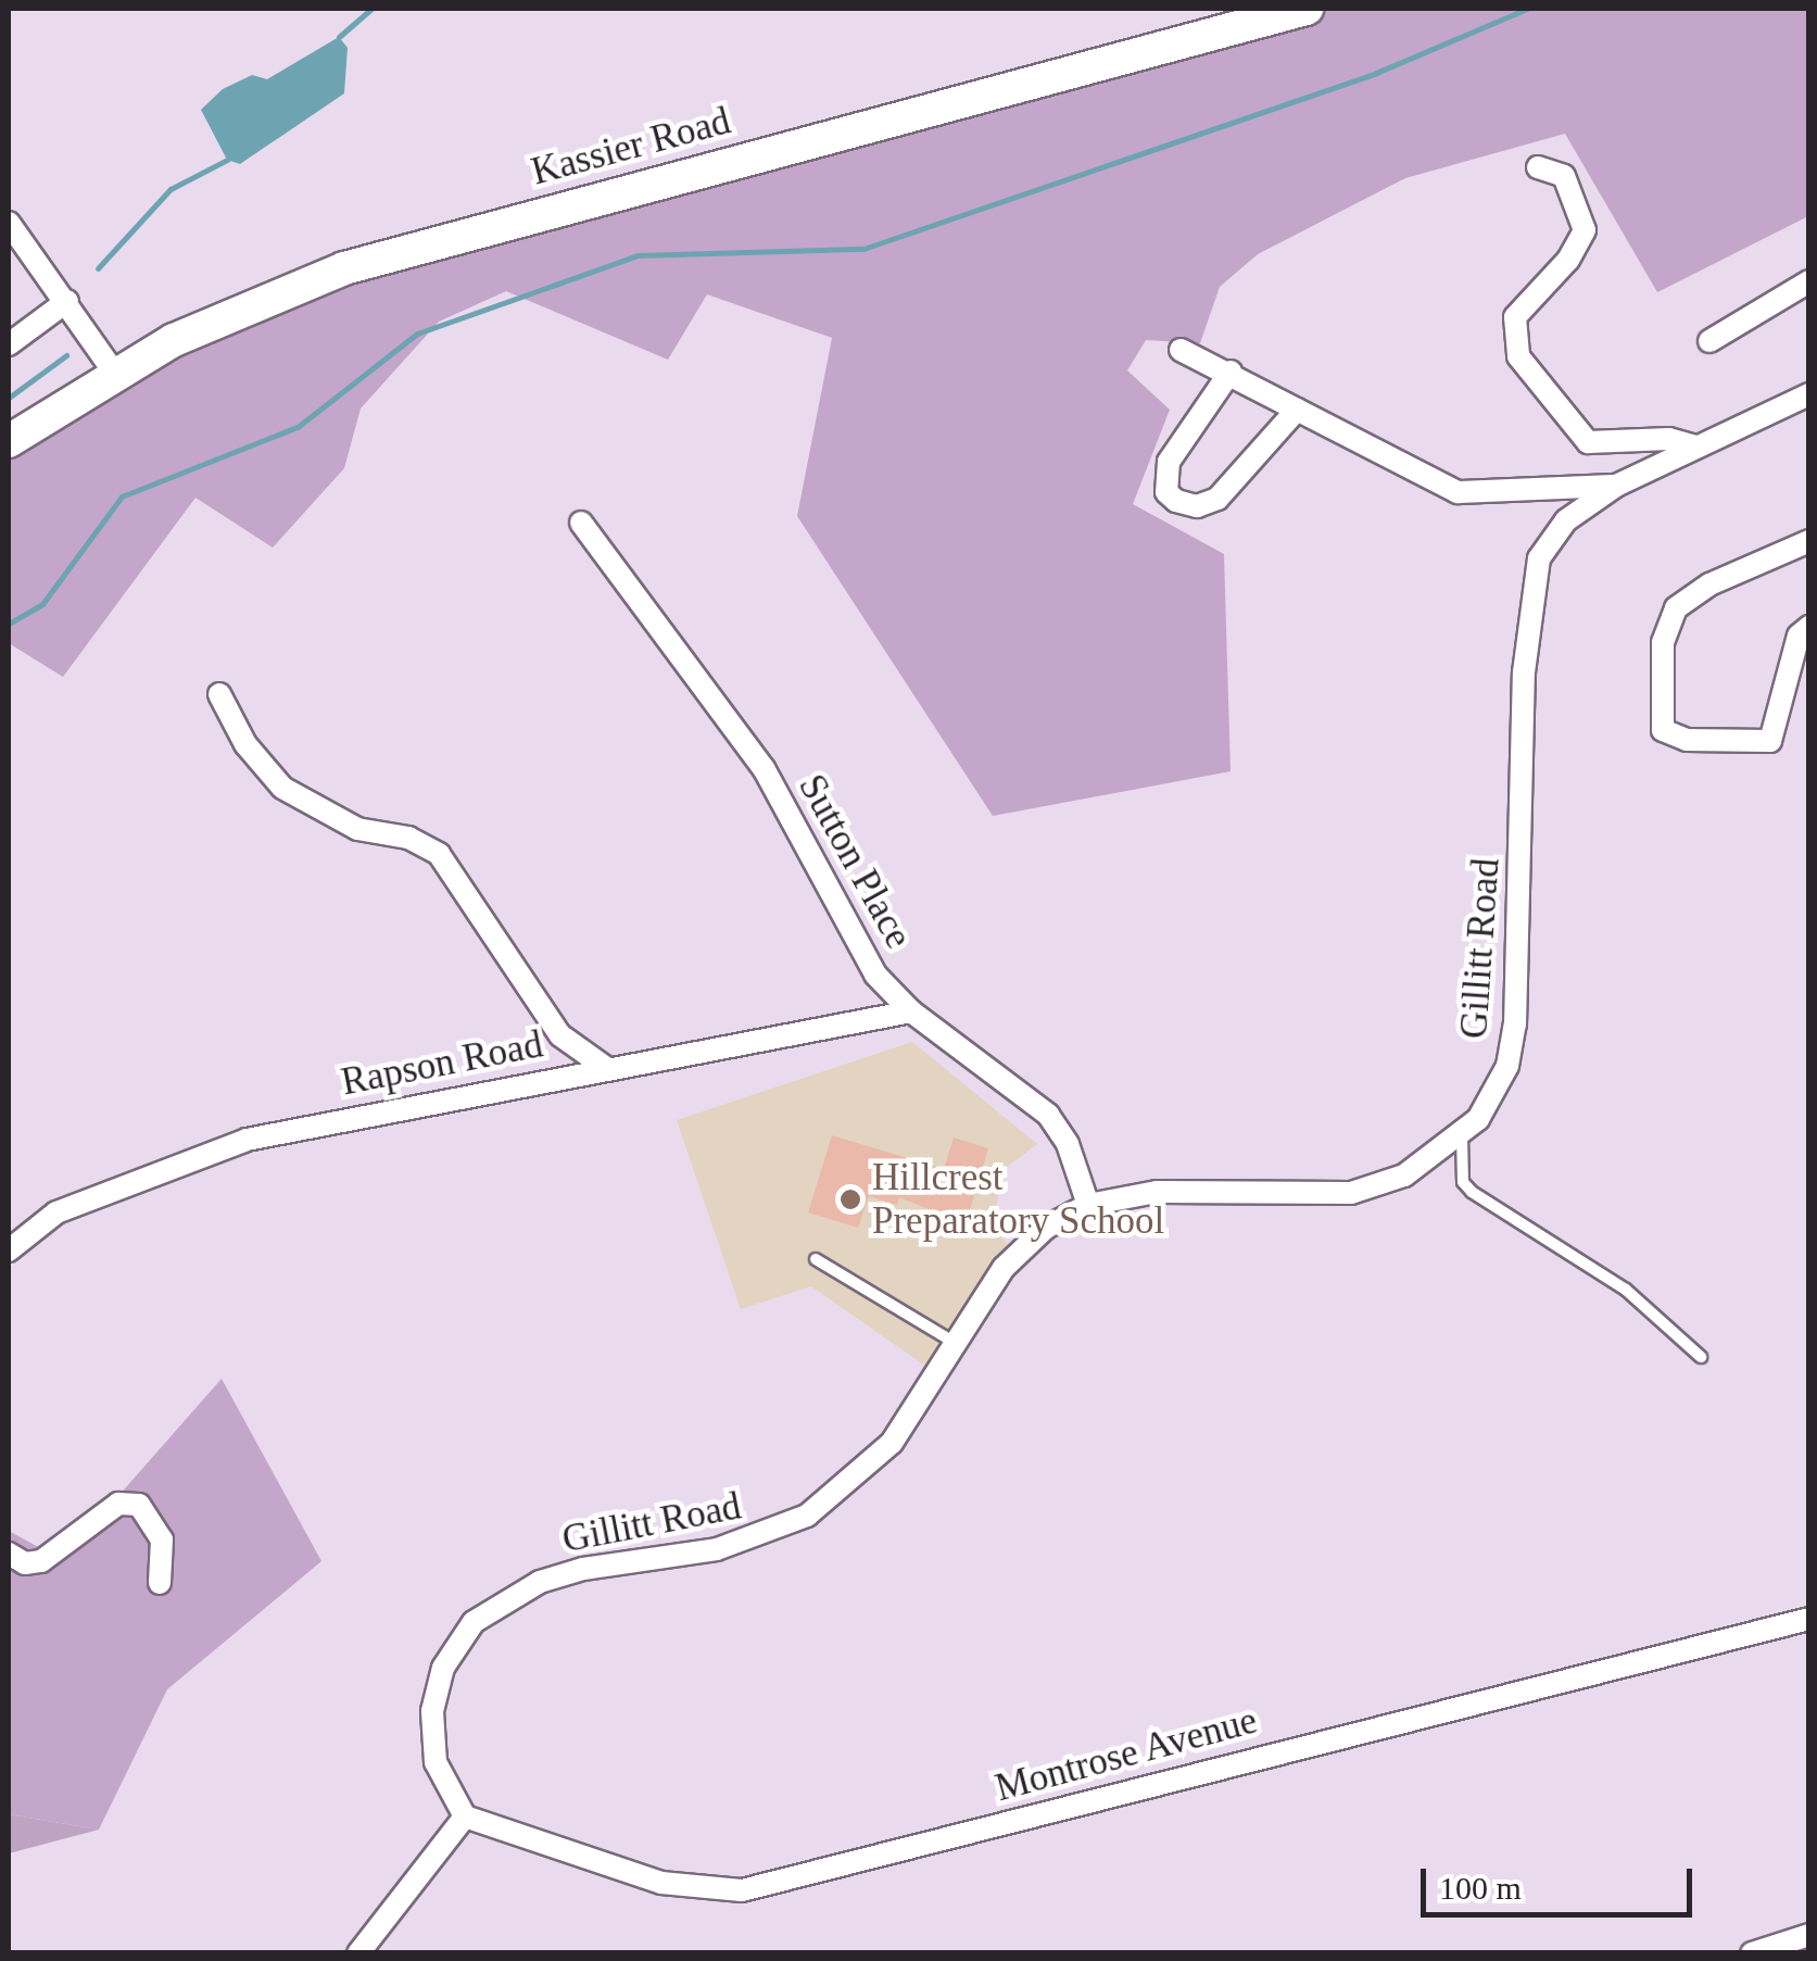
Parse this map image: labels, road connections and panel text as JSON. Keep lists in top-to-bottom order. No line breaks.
{"streets":{"main road":["Kassier Road"],"street":["Sutton Place","Gillitt Road","Rapson Road","Montrose Avenue"]},"crossings":[["Sutton Place","Gillitt Road"],["Sutton Place","Rapson Road"],["Gillitt Road","Montrose Avenue"]],"places":["Hillcrest Preparatory School"],"scale_bar":"100 m"}
